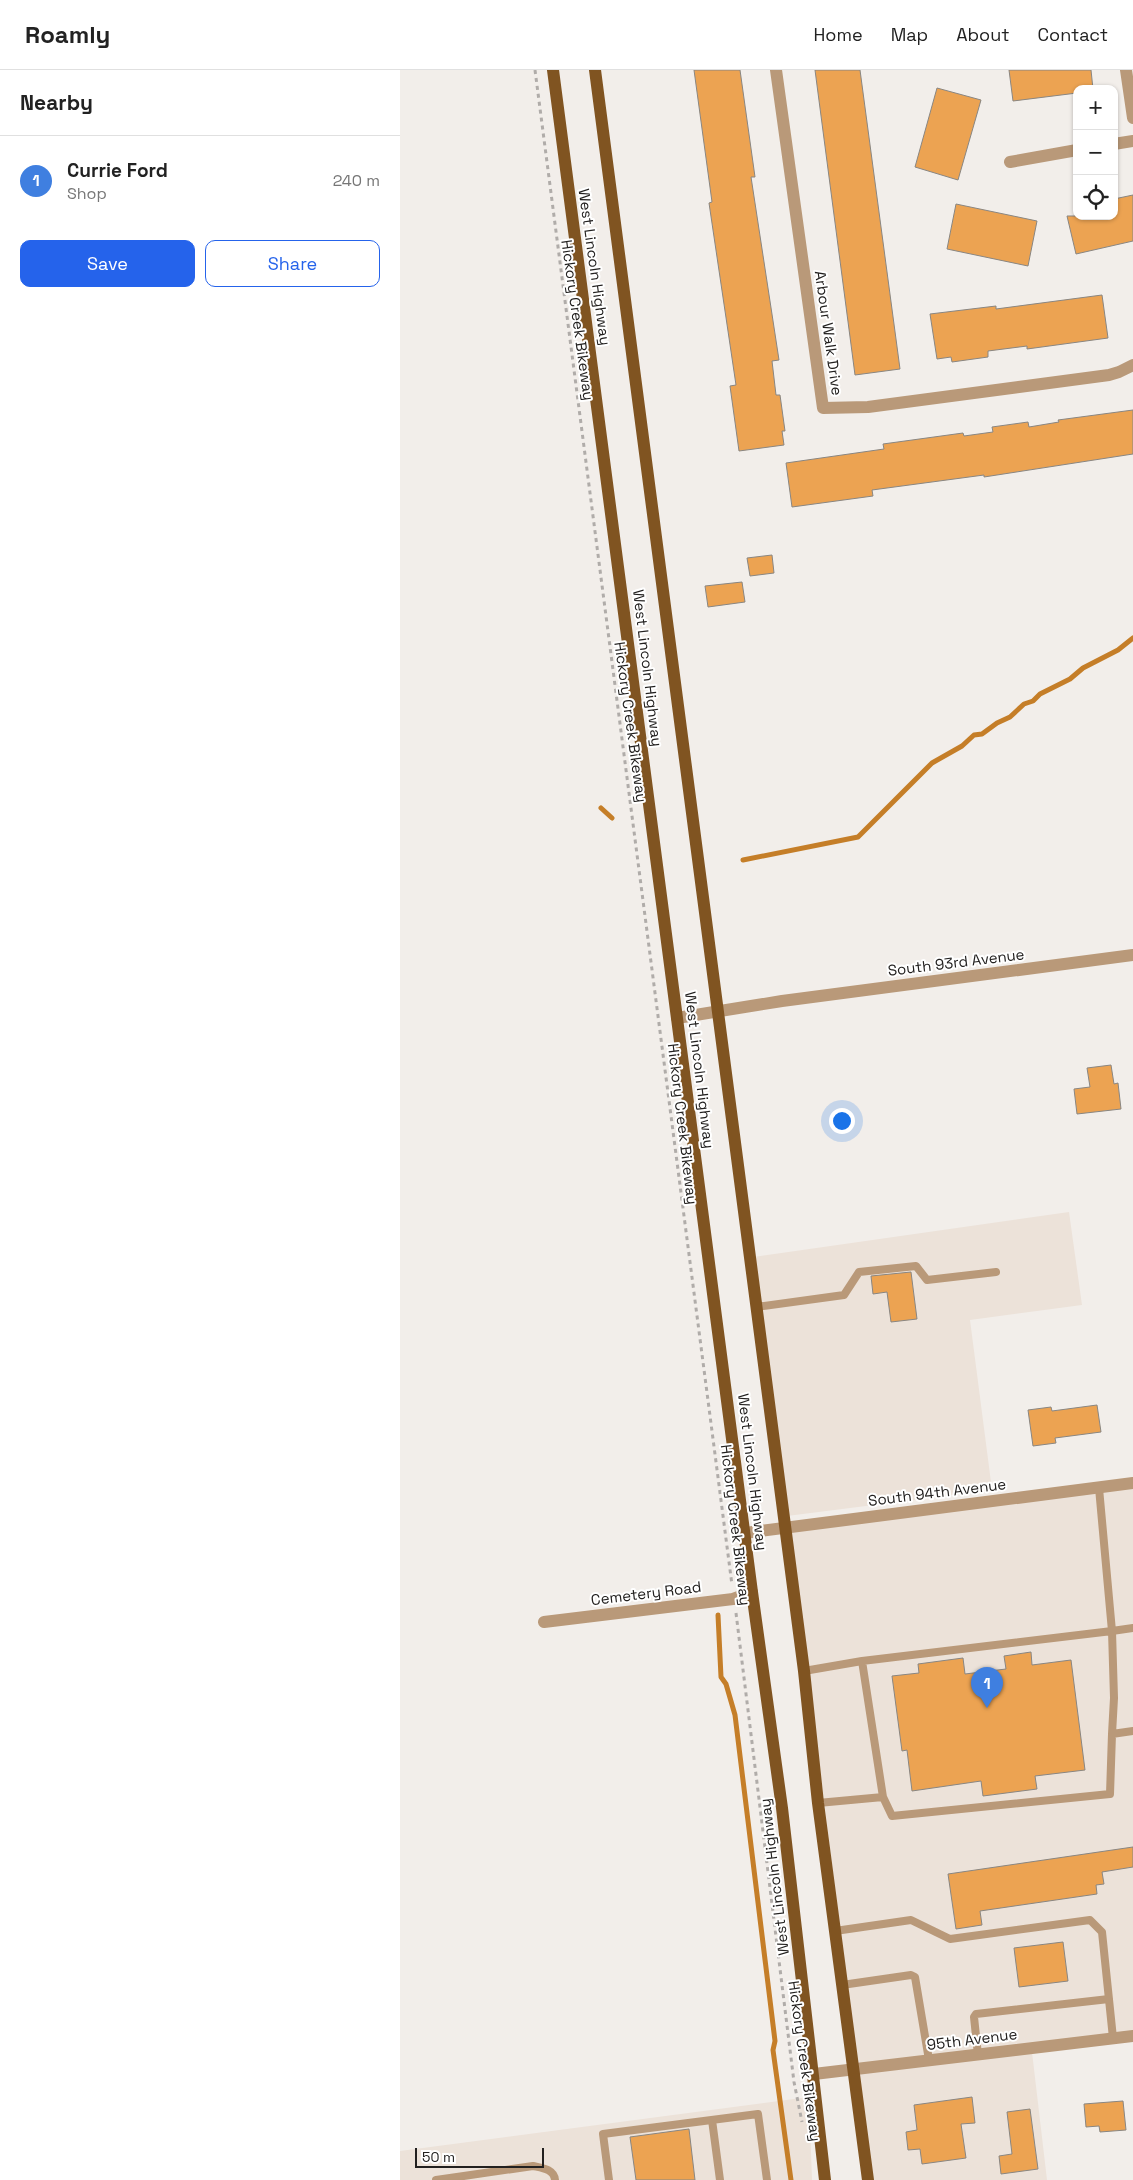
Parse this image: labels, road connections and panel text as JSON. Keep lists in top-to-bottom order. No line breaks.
{"streets":{"main road":["West Lincoln Highway"],"street":["Arbour Walk Drive","South 93rd Avenue","South 94th Avenue","Cemetery Road","95th Avenue"],"path":["Hickory Creek Bikeway"]},"crossings":[["West Lincoln Highway","South 93rd Avenue"],["West Lincoln Highway","South 94th Avenue"],["West Lincoln Highway","Cemetery Road"],["West Lincoln Highway","95th Avenue"],["Hickory Creek Bikeway","Cemetery Road"]],"scale_bar":"50 m","page":{"header":"Roamly","nav":["Home","Map","About","Contact"],"heading":"Nearby","map_buttons":["+","−"],"list":[{"mark":"1","name":"Currie Ford","note":"Shop","value":"240 m"}],"buttons":["Save","Share"],"pins":"1","scale":"50 m"}}
